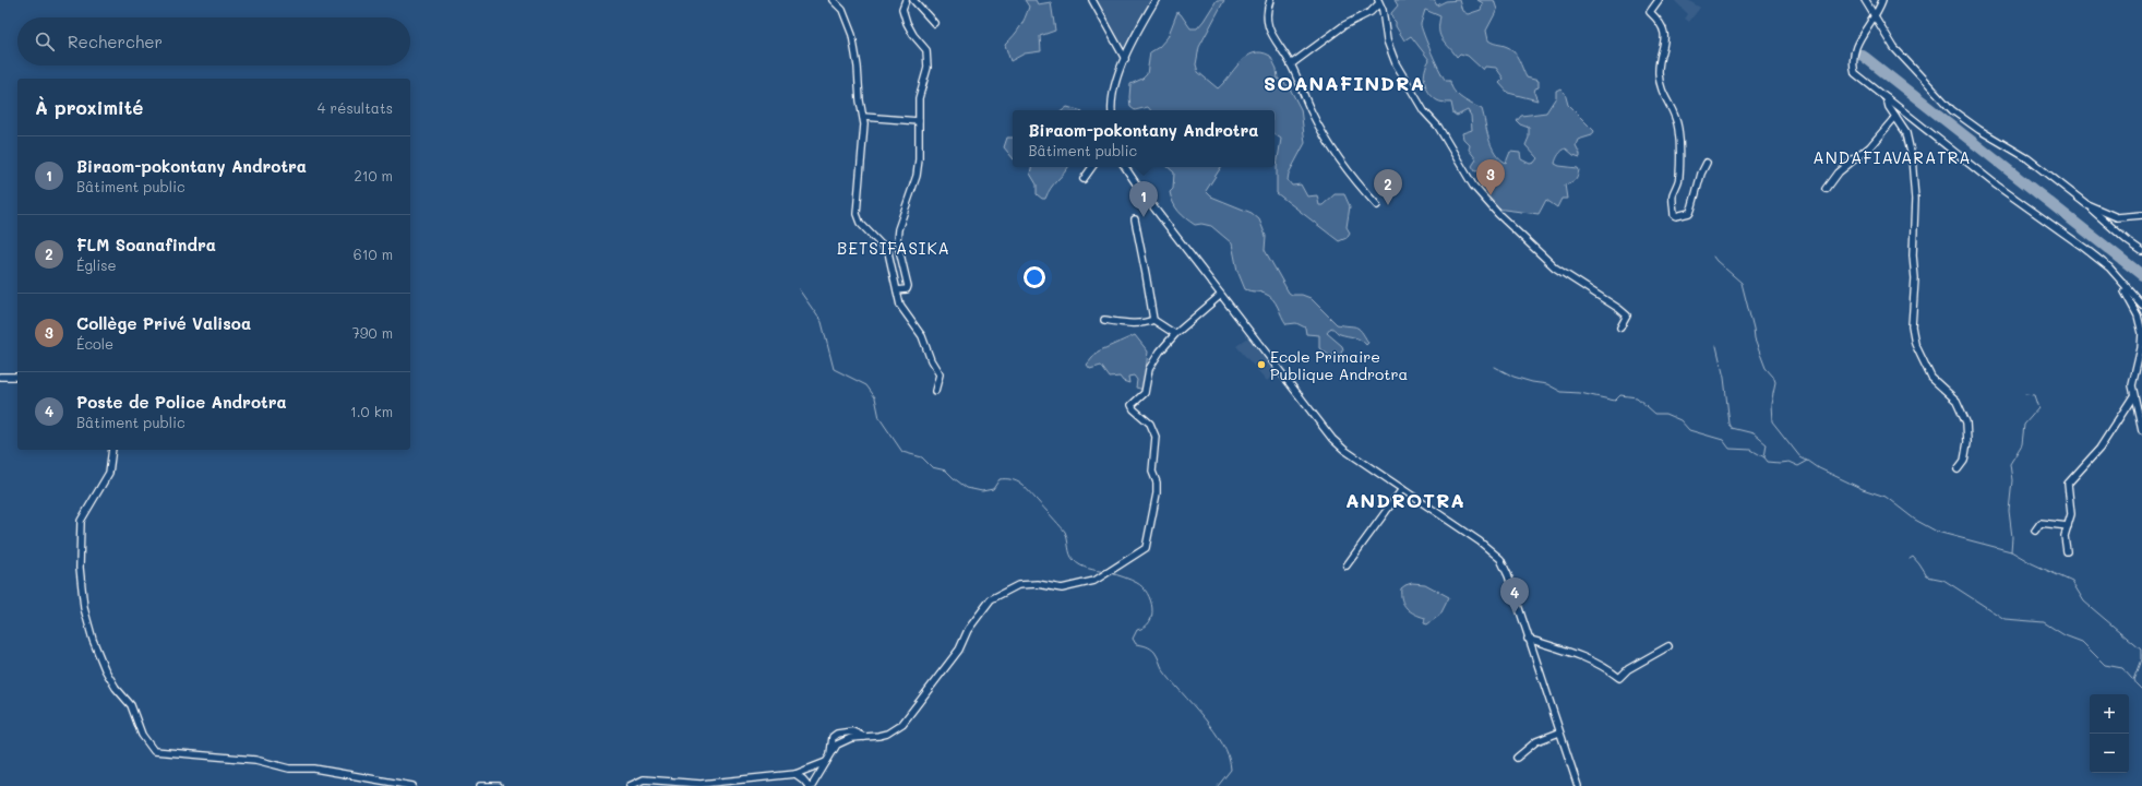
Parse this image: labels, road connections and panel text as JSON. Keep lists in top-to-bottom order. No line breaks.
{"districts":["SOANAFINDRA","ANDAFIAVARATRA","BETSIFASIKA","ANDROTRA"],"places":["Ecole Primaire Publique Androtra"],"page":{"search":"Rechercher","heading":["À proximité","4 résultats"],"popup":["Biraom-pokontany Androtra","Bâtiment public"],"list":[{"mark":"1","name":"Biraom-pokontany Androtra","note":"Bâtiment public","value":"210 m"},{"mark":"2","name":"FLM Soanafindra","note":"Église","value":"610 m"},{"mark":"3","name":"Collège Privé Valisoa","note":"École","value":"790 m"},{"mark":"4","name":"Poste de Police Androtra","note":"Bâtiment public","value":"1.0 km"}],"pins":["3","2","1","4"],"map_buttons":["+","−"]}}
